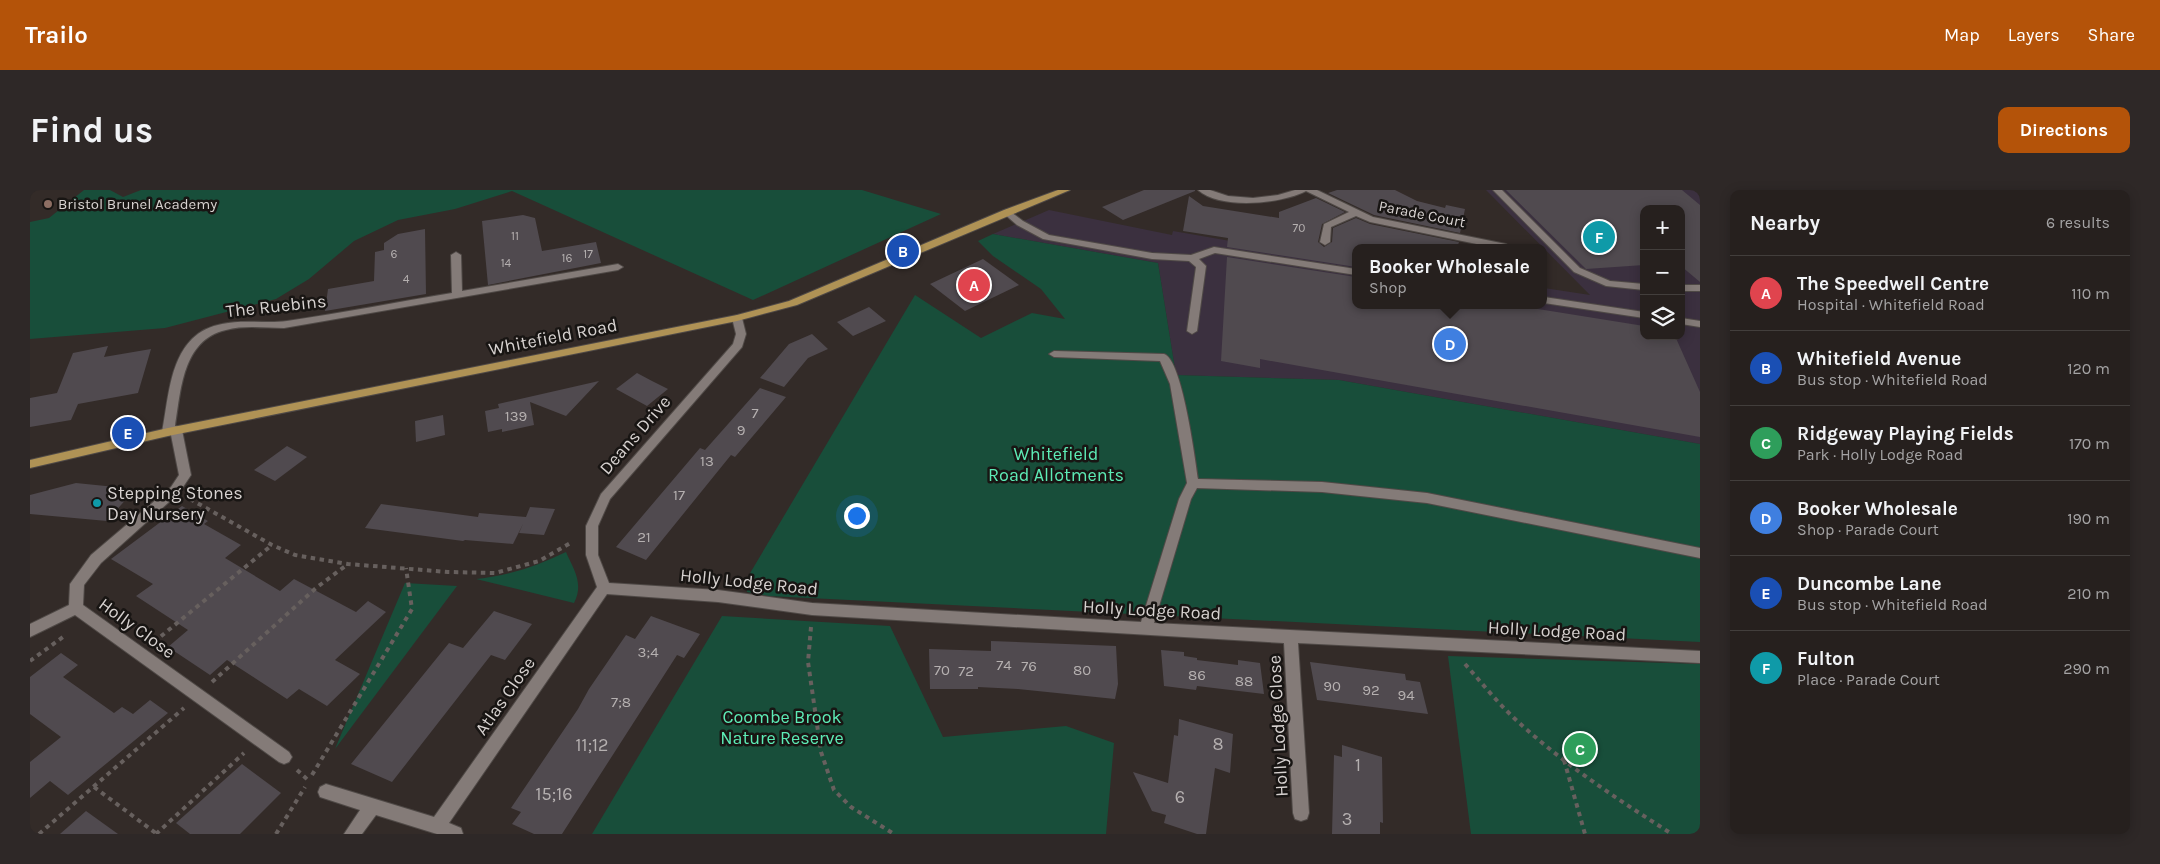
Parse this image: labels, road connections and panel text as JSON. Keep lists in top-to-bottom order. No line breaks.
{"streets":{"main road":["Whitefield Road"],"street":["Parade Court","The Ruebins","Deans Drive","Holly Lodge Road","Holly Close","Atlas Close","Holly Lodge Close"]},"crossings":[["The Ruebins","Whitefield Road"],["The Ruebins","Holly Close"],["Whitefield Road","Deans Drive"],["Whitefield Road","Holly Close"],["Deans Drive","Holly Lodge Road"],["Deans Drive","Atlas Close"],["Holly Lodge Road","Atlas Close"],["Holly Lodge Road","Holly Lodge Close"]],"parks":["Whitefield Road Allotments","Coombe Brook Nature Reserve"],"places":["Bristol Brunel Academy","Stepping Stones Day Nursery"],"house_numbers":["70","11","6","17","16","14","4","7","139","9","13","17","21","3;4","74","76","70","80","72","86","88","90","92","94","7;8","8","11;12","1","15;16","6","3"],"page":{"header":"Trailo","nav":["Map","Layers","Share"],"buttons":"Directions","title":"Find us","heading":["Nearby","6 results"],"map_buttons":["+","−"],"pins":["F","B","A","D","E","C"],"popup":["Booker Wholesale","Shop"],"list":[{"mark":"A","name":"The Speedwell Centre","note":"Hospital · Whitefield Road","value":"110 m"},{"mark":"B","name":"Whitefield Avenue","note":"Bus stop · Whitefield Road","value":"120 m"},{"mark":"C","name":"Ridgeway Playing Fields","note":"Park · Holly Lodge Road","value":"170 m"},{"mark":"D","name":"Booker Wholesale","note":"Shop · Parade Court","value":"190 m"},{"mark":"E","name":"Duncombe Lane","note":"Bus stop · Whitefield Road","value":"210 m"},{"mark":"F","name":"Fulton","note":"Place · Parade Court","value":"290 m"}]}}
